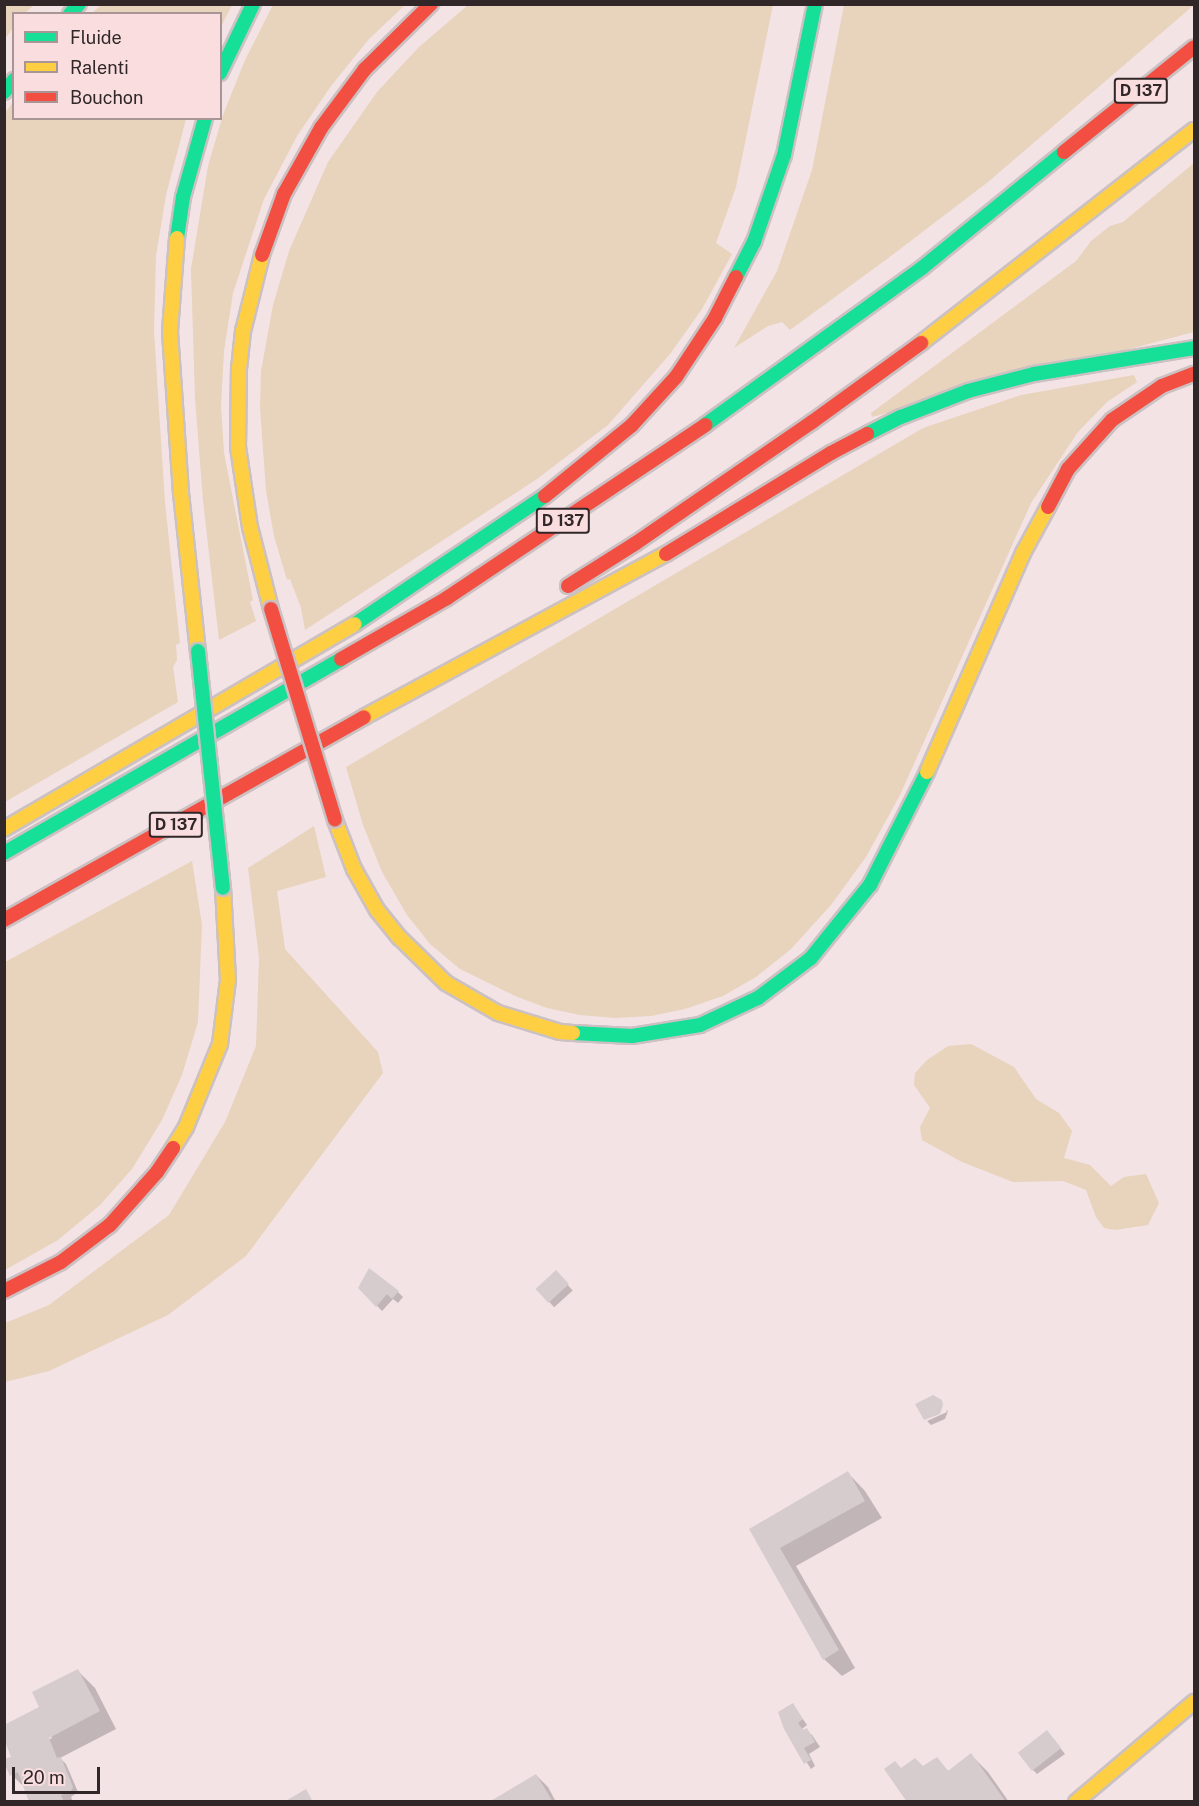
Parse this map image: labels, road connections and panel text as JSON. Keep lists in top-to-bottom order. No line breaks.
{"streets":{"main road":["D 137"]},"legend":["Fluide","Ralenti","Bouchon"],"scale_bar":"20 m"}
